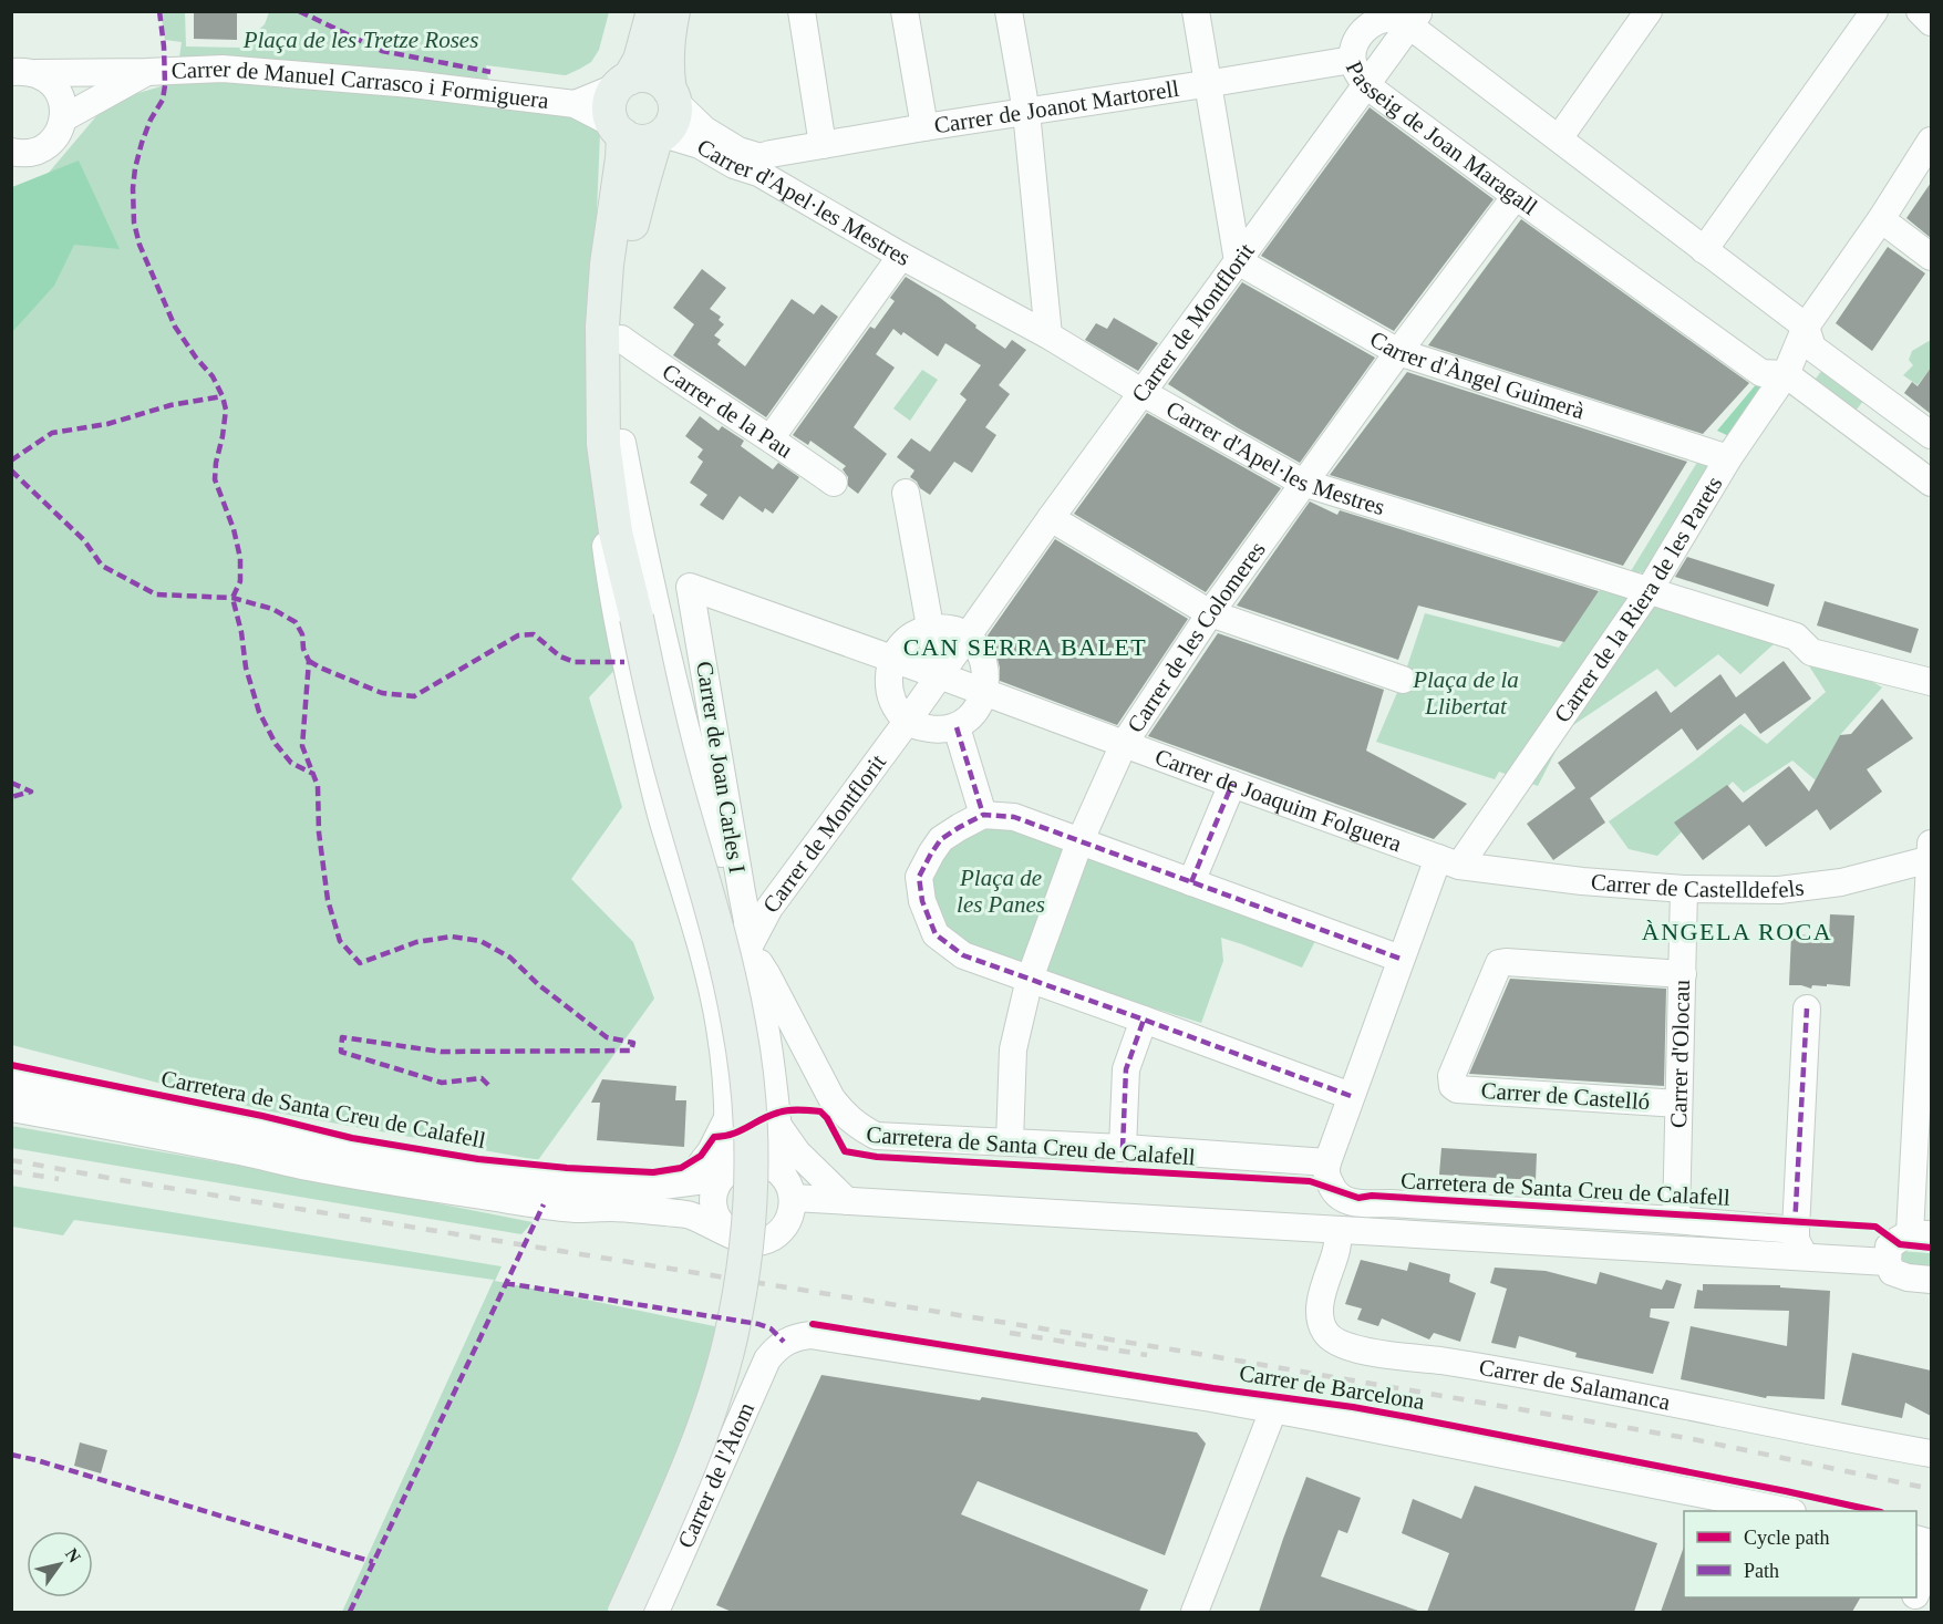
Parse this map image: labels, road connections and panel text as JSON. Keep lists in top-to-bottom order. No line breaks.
{"streets":{"street":["Carrer de Manuel Carrasco i Formiguera","Carrer de Joanot Martorell","Passeig de Joan Maragall","Carrer d'Apel·les Mestres","Carrer de Montflorit","Carrer d'Àngel Guimerà","Carrer de la Pau","Carrer de la Riera de les Parets","Carrer de les Colomeres","Carrer de Joan Carles I","Carrer de Joaquim Folguera","Carrer de Castelldefels","Carrer d'Olocau","Carrer de Castelló","Carretera de Santa Creu de Calafell","Carrer de Salamanca","Carrer de Barcelona","Carrer de l'Àtom"]},"crossings":[["Carrer de Manuel Carrasco i Formiguera","Carrer d'Apel·les Mestres"],["Carrer de Joanot Martorell","Passeig de Joan Maragall"],["Carrer de Joanot Martorell","Carrer d'Apel·les Mestres"],["Passeig de Joan Maragall","Carrer de Montflorit"],["Passeig de Joan Maragall","Carrer de la Riera de les Parets"],["Passeig de Joan Maragall","Carrer de les Colomeres"],["Carrer d'Apel·les Mestres","Carrer de Montflorit"],["Carrer d'Apel·les Mestres","Carrer de la Riera de les Parets"],["Carrer d'Apel·les Mestres","Carrer de les Colomeres"],["Carrer de Montflorit","Carrer d'Àngel Guimerà"],["Carrer de Montflorit","Carrer de Joan Carles I"],["Carrer de Montflorit","Carrer de Joaquim Folguera"],["Carrer de Montflorit","Carretera de Santa Creu de Calafell"],["Carrer d'Àngel Guimerà","Carrer de la Riera de les Parets"],["Carrer d'Àngel Guimerà","Carrer de les Colomeres"],["Carrer de la Riera de les Parets","Carrer de Joaquim Folguera"],["Carrer de la Riera de les Parets","Carrer de Castelldefels"],["Carrer de la Riera de les Parets","Carretera de Santa Creu de Calafell"],["Carrer de les Colomeres","Carrer de Joaquim Folguera"],["Carrer de les Colomeres","Carretera de Santa Creu de Calafell"],["Carrer de Joan Carles I","Carrer de Joaquim Folguera"],["Carrer de Joan Carles I","Carretera de Santa Creu de Calafell"],["Carrer de Joaquim Folguera","Carrer de Castelldefels"],["Carrer de Castelldefels","Carrer d'Olocau"],["Carrer d'Olocau","Carrer de Castelló"],["Carrer de Barcelona","Carrer de l'Àtom"]],"districts":["CAN SERRA BALET","ÀNGELA ROCA"],"parks":["Plaça de les Tretze Roses","Plaça de la Llibertat","Plaça de les Panes"],"legend":["Cycle path","Path"],"north":"top right"}
